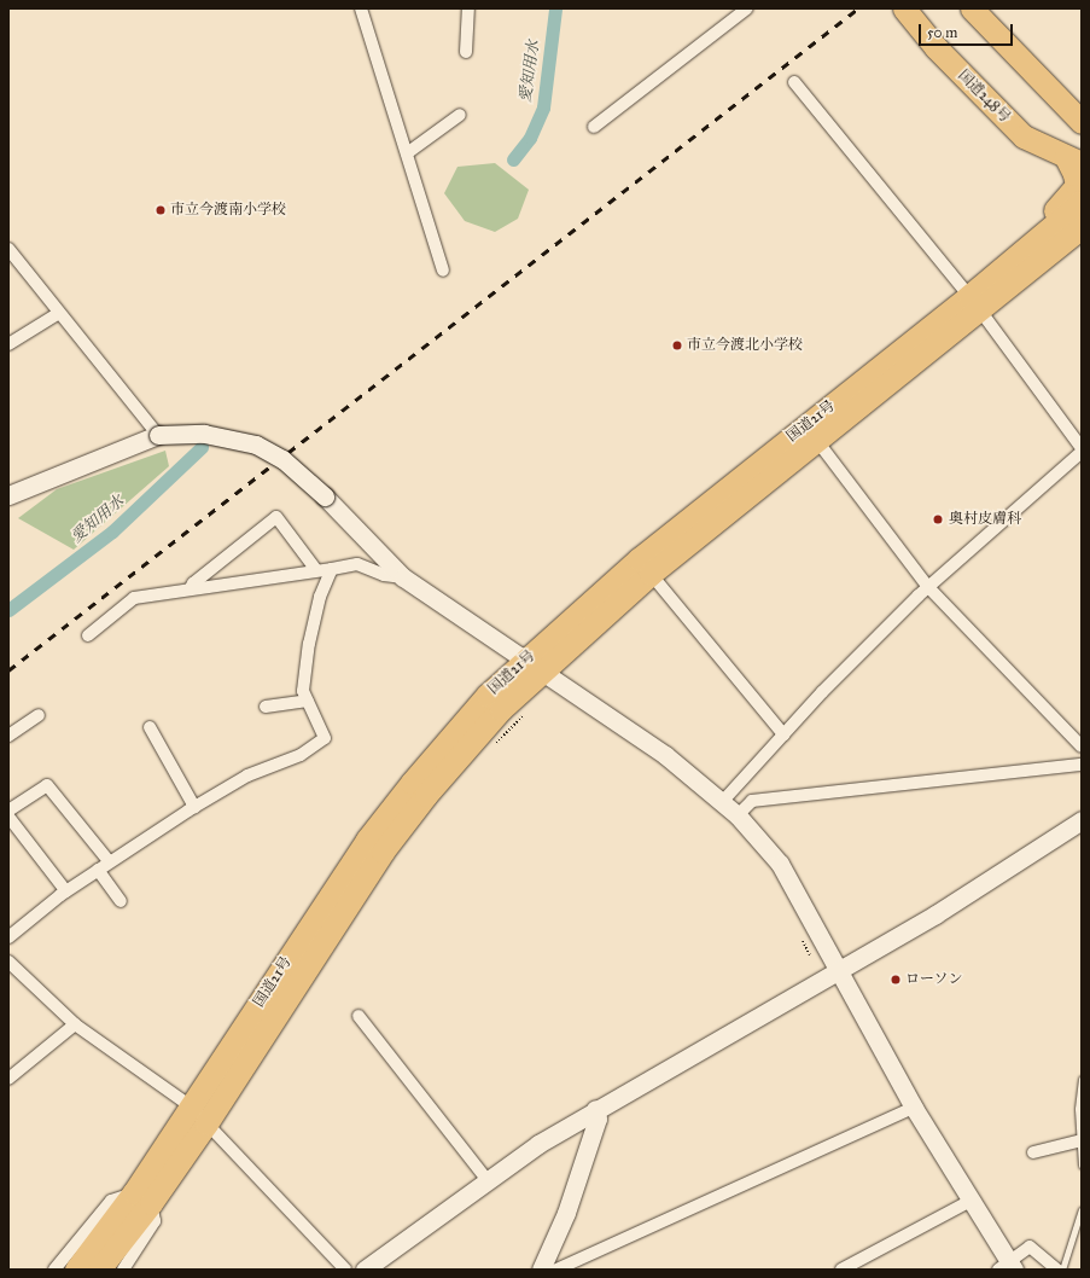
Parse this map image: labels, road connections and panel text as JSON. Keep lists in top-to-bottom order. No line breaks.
{"streets":{"highway":["国道248号","国道21号"]},"water":["愛知用水"],"places":["市立今渡南小学校","市立今渡北小学校","奥村皮膚科","ローソン"],"scale_bar":"50 m"}
